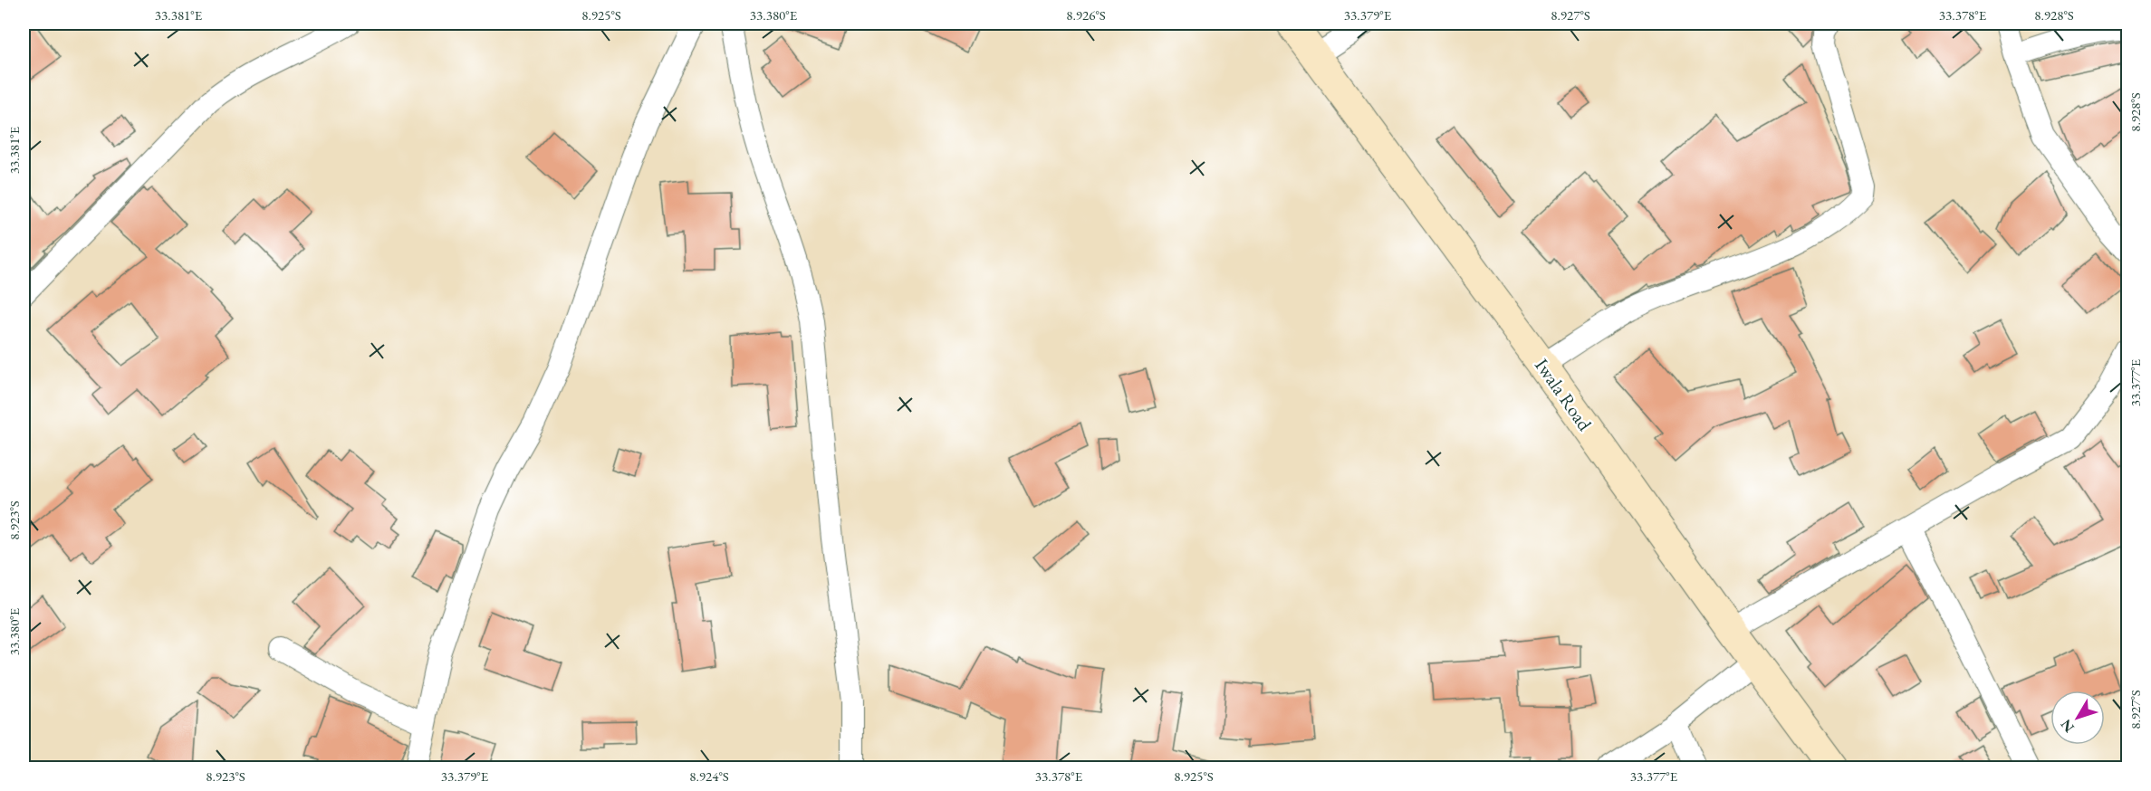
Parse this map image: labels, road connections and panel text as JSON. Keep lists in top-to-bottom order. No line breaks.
{"streets":{"street":["Iwala Road"]},"north":"bottom left","coordinates":["33.381°E","8.925°S","33.380°E","8.926°S","33.379°E","8.927°S","33.378°E","8.928°S","33.377°E","8.923°S","8.924°S"]}
